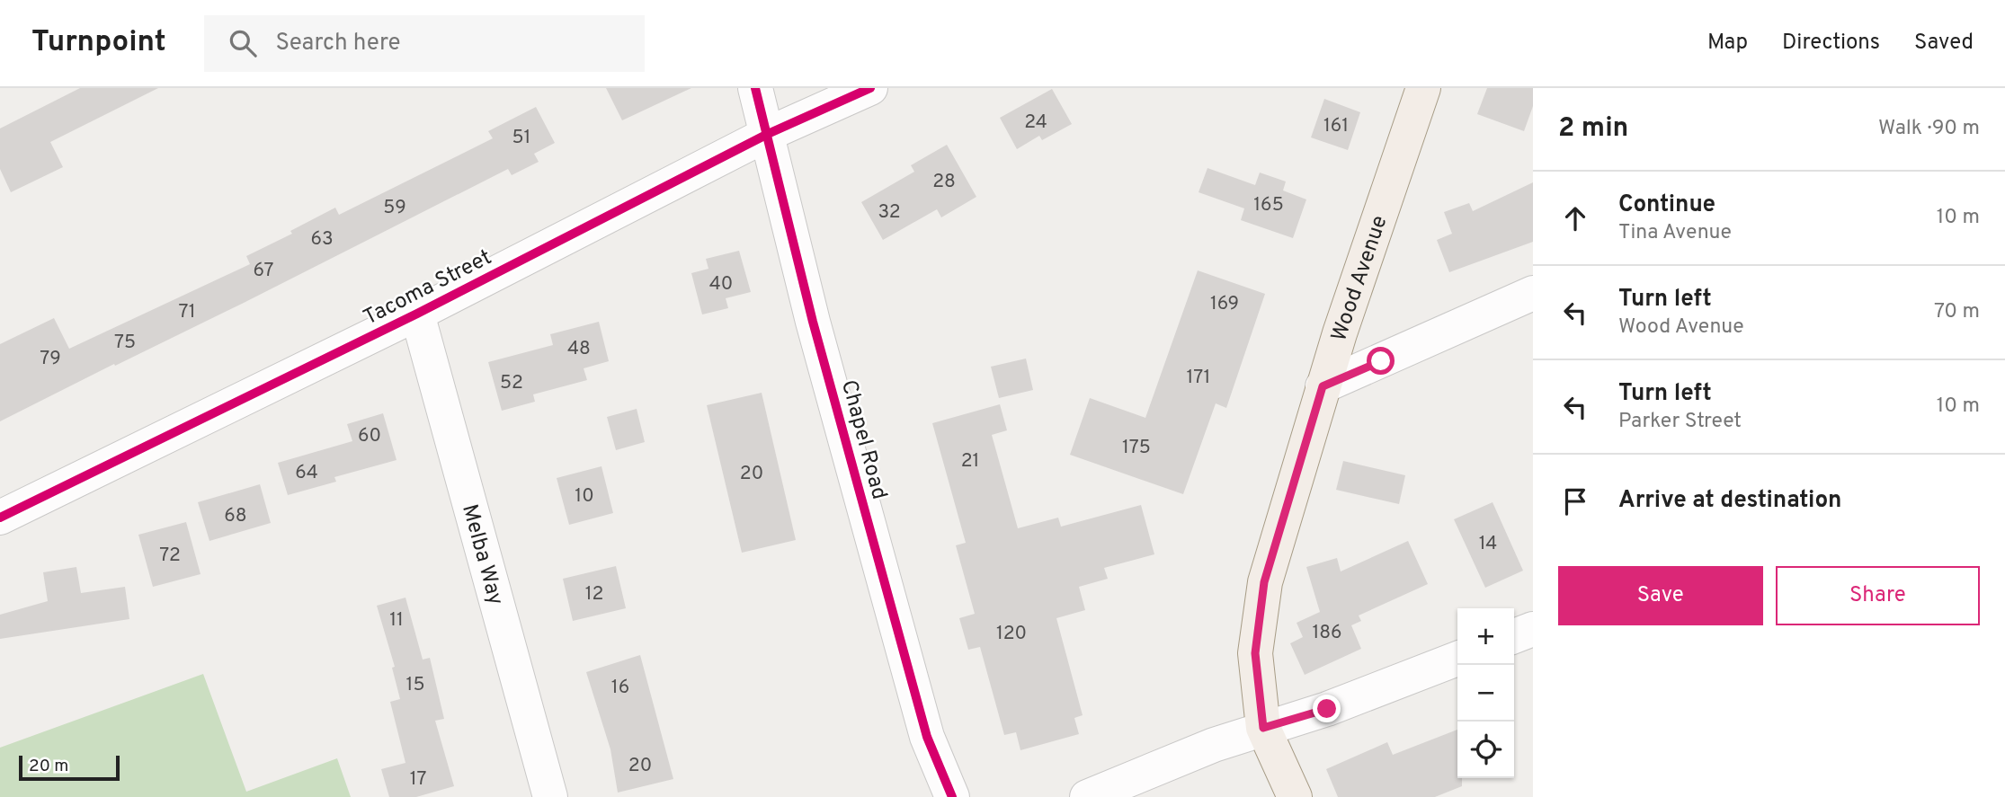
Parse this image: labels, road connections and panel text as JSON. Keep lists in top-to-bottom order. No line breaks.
{"streets":{"main road":["Wood Avenue"],"street":["Tacoma Street","Chapel Road","Melba Way"]},"crossings":[["Tacoma Street","Chapel Road"],["Tacoma Street","Melba Way"]],"house_numbers":["24","161","51","28","165","59","32","63","67","40","169","71","75","48","79","171","52","60","175","21","64","20","10","68","14","72","12","11","186","120","15","16","20","17"],"scale_bar":"20 m","page":{"header":"Turnpoint","search":"Search here","nav":["Map","Directions","Saved"],"heading":["2 min","Walk · 90 m"],"list":[["Continue","Tina Avenue","10 m"],["Turn left","Wood Avenue","70 m"],["Turn left","Parker Street","10 m"],"Arrive at destination"],"buttons":["Save","Share"],"map_buttons":["+","−"],"scale":"20 m"}}
